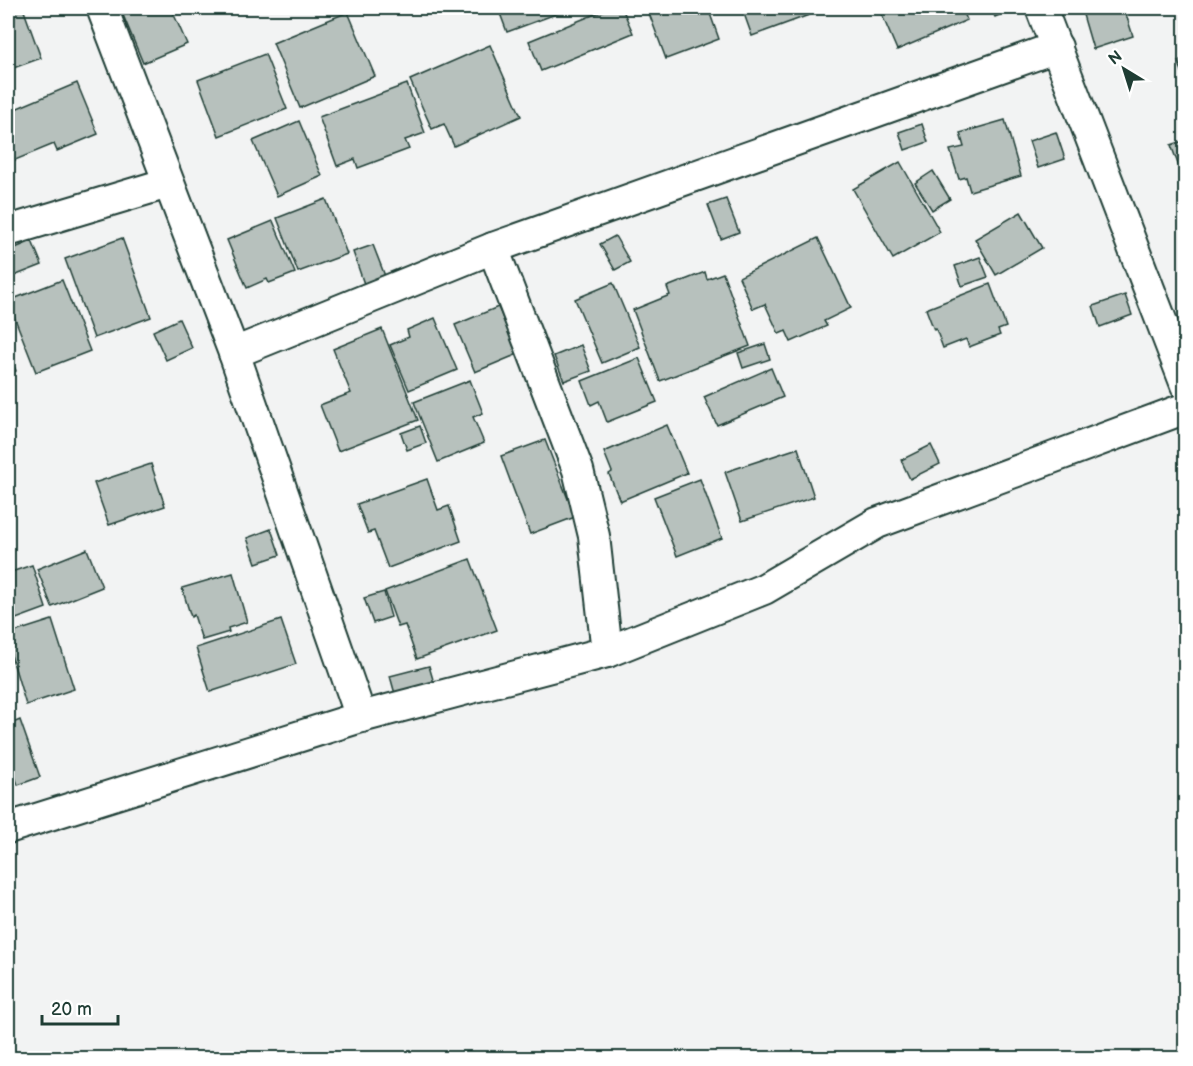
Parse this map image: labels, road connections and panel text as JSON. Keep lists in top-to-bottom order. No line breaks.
{"scale_bar":"20 m","north":"top left"}
